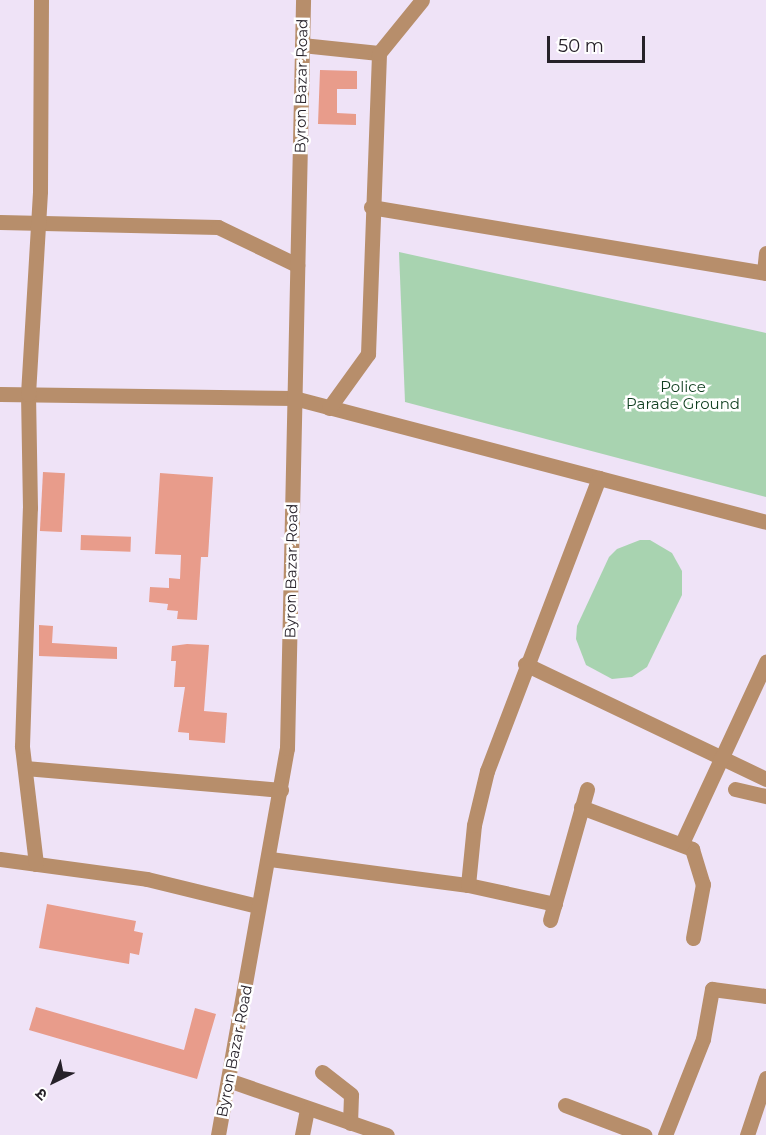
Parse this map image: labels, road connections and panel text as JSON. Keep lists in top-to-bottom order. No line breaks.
{"streets":{"street":["Byron Bazar Road"]},"parks":["Police Parade Ground"],"scale_bar":"50 m","north":"bottom left"}
